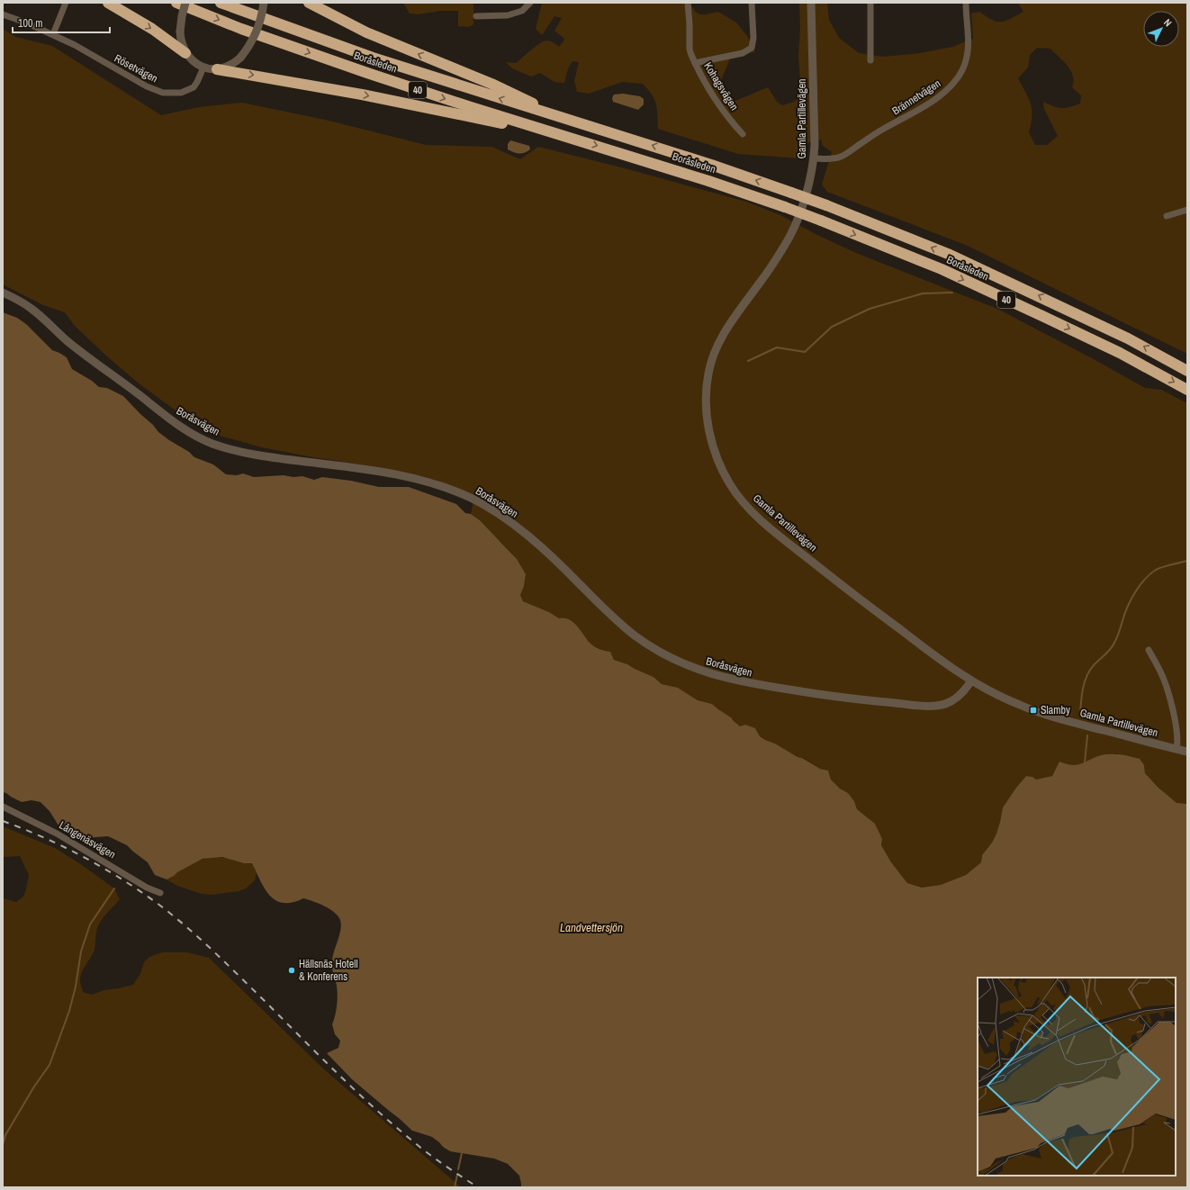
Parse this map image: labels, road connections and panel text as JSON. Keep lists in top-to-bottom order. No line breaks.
{"streets":{"highway":["Boråsleden","40"],"street":["Rösetvägen","Kohagsvägen","Brännetvägen","Gamla Partillevägen","Boråsvägen","Långenäsvägen"]},"crossings":[["Brännetvägen","Gamla Partillevägen"],["Gamla Partillevägen","Boråsvägen"]],"water":["Landvettersjön"],"places":{"transit":["Slamby"],"other":["Hällsnäs Hotell & Konferens"]},"scale_bar":"100 m","north":"top right"}
